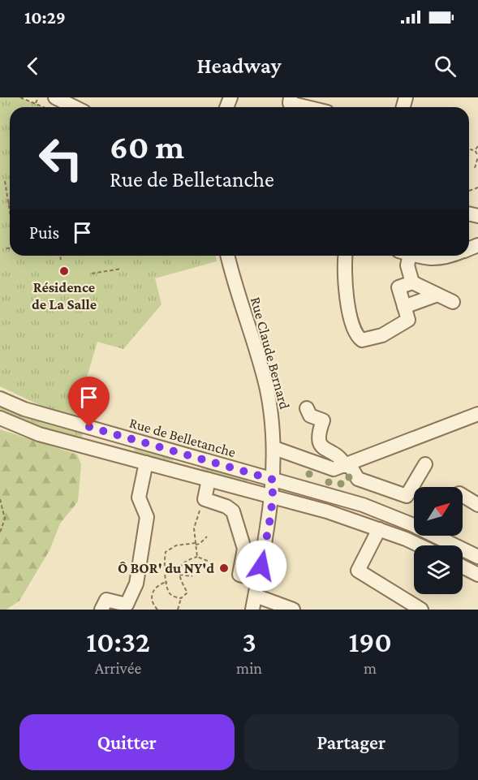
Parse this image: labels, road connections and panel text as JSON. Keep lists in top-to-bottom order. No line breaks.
{"streets":{"street":["Rue Claude Bernard","Rue de Belletanche"]},"crossings":[["Rue Claude Bernard","Rue de Belletanche"]],"places":["Résidence de La Salle","Ô BOR' du NY'd"],"north":"top right","page":{"status":"10:29","header":"Headway","turn":["60 m","Rue de Belletanche"],"then":"Puis","eta":["10:32","Arrivée","3","min","190","m"],"buttons":["Quitter","Partager"]}}
